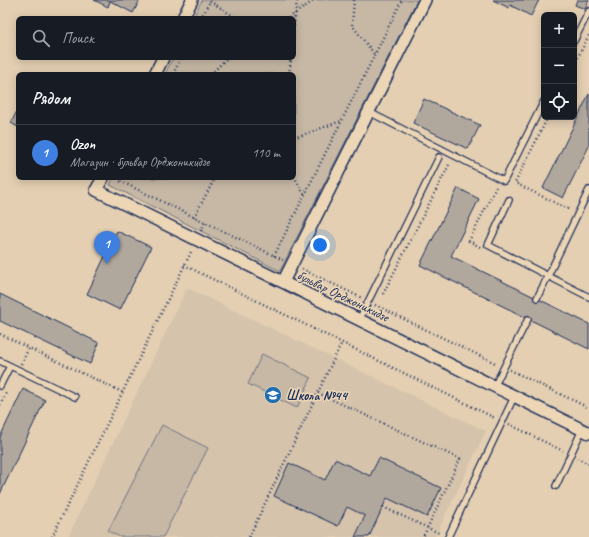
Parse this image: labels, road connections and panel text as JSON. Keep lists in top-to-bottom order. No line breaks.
{"streets":{"street":["бульвар Орджоникидзе"]},"places":{"school or university":["Школа №44"]},"page":{"map_buttons":["+","−"],"search":"Поиск","heading":"Рядом","list":[{"mark":"1","name":"Ozon","note":"Магазин · бульвар Орджоникидзе","value":"110 m"}],"pins":"1"}}
